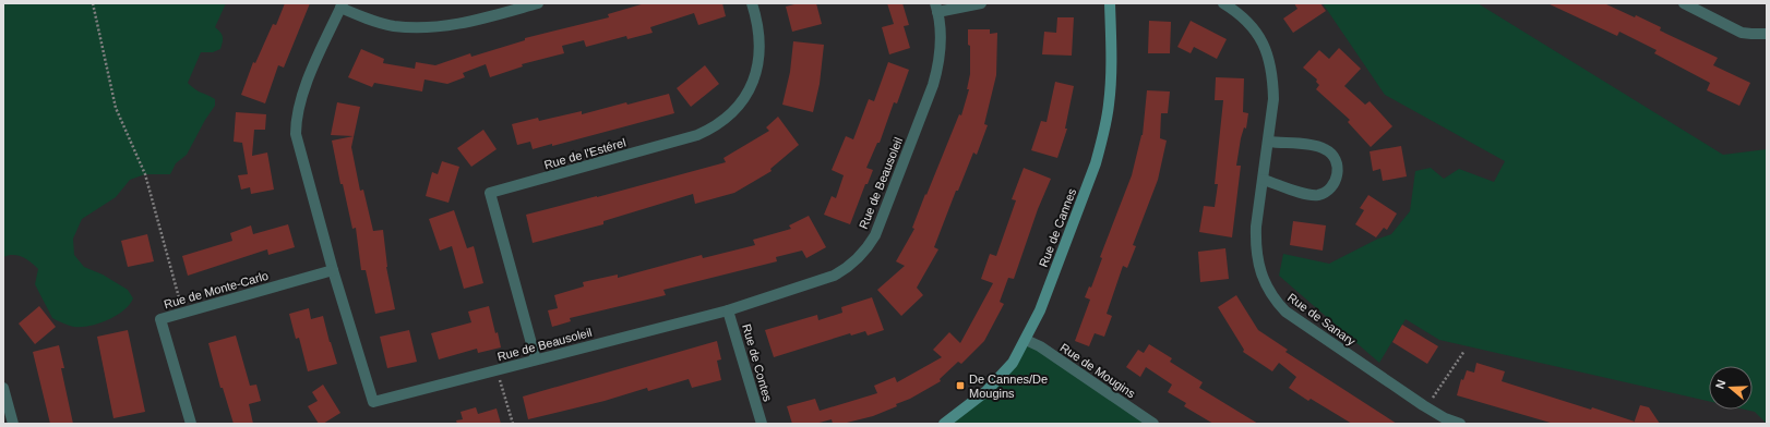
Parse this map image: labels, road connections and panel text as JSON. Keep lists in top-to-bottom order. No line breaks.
{"streets":{"street":["Rue de l'Estérel","Rue de Beausoleil","Rue de Cannes","Rue de Monte-Carlo","Rue de Sanary","Rue de Contes","Rue de Mougins"]},"crossings":[["Rue de l'Estérel","Rue de Beausoleil"],["Rue de Beausoleil","Rue de Monte-Carlo"],["Rue de Beausoleil","Rue de Contes"],["Rue de Cannes","Rue de Mougins"]],"places":{"transit":["De Cannes/De Mougins"]},"north":"left"}
